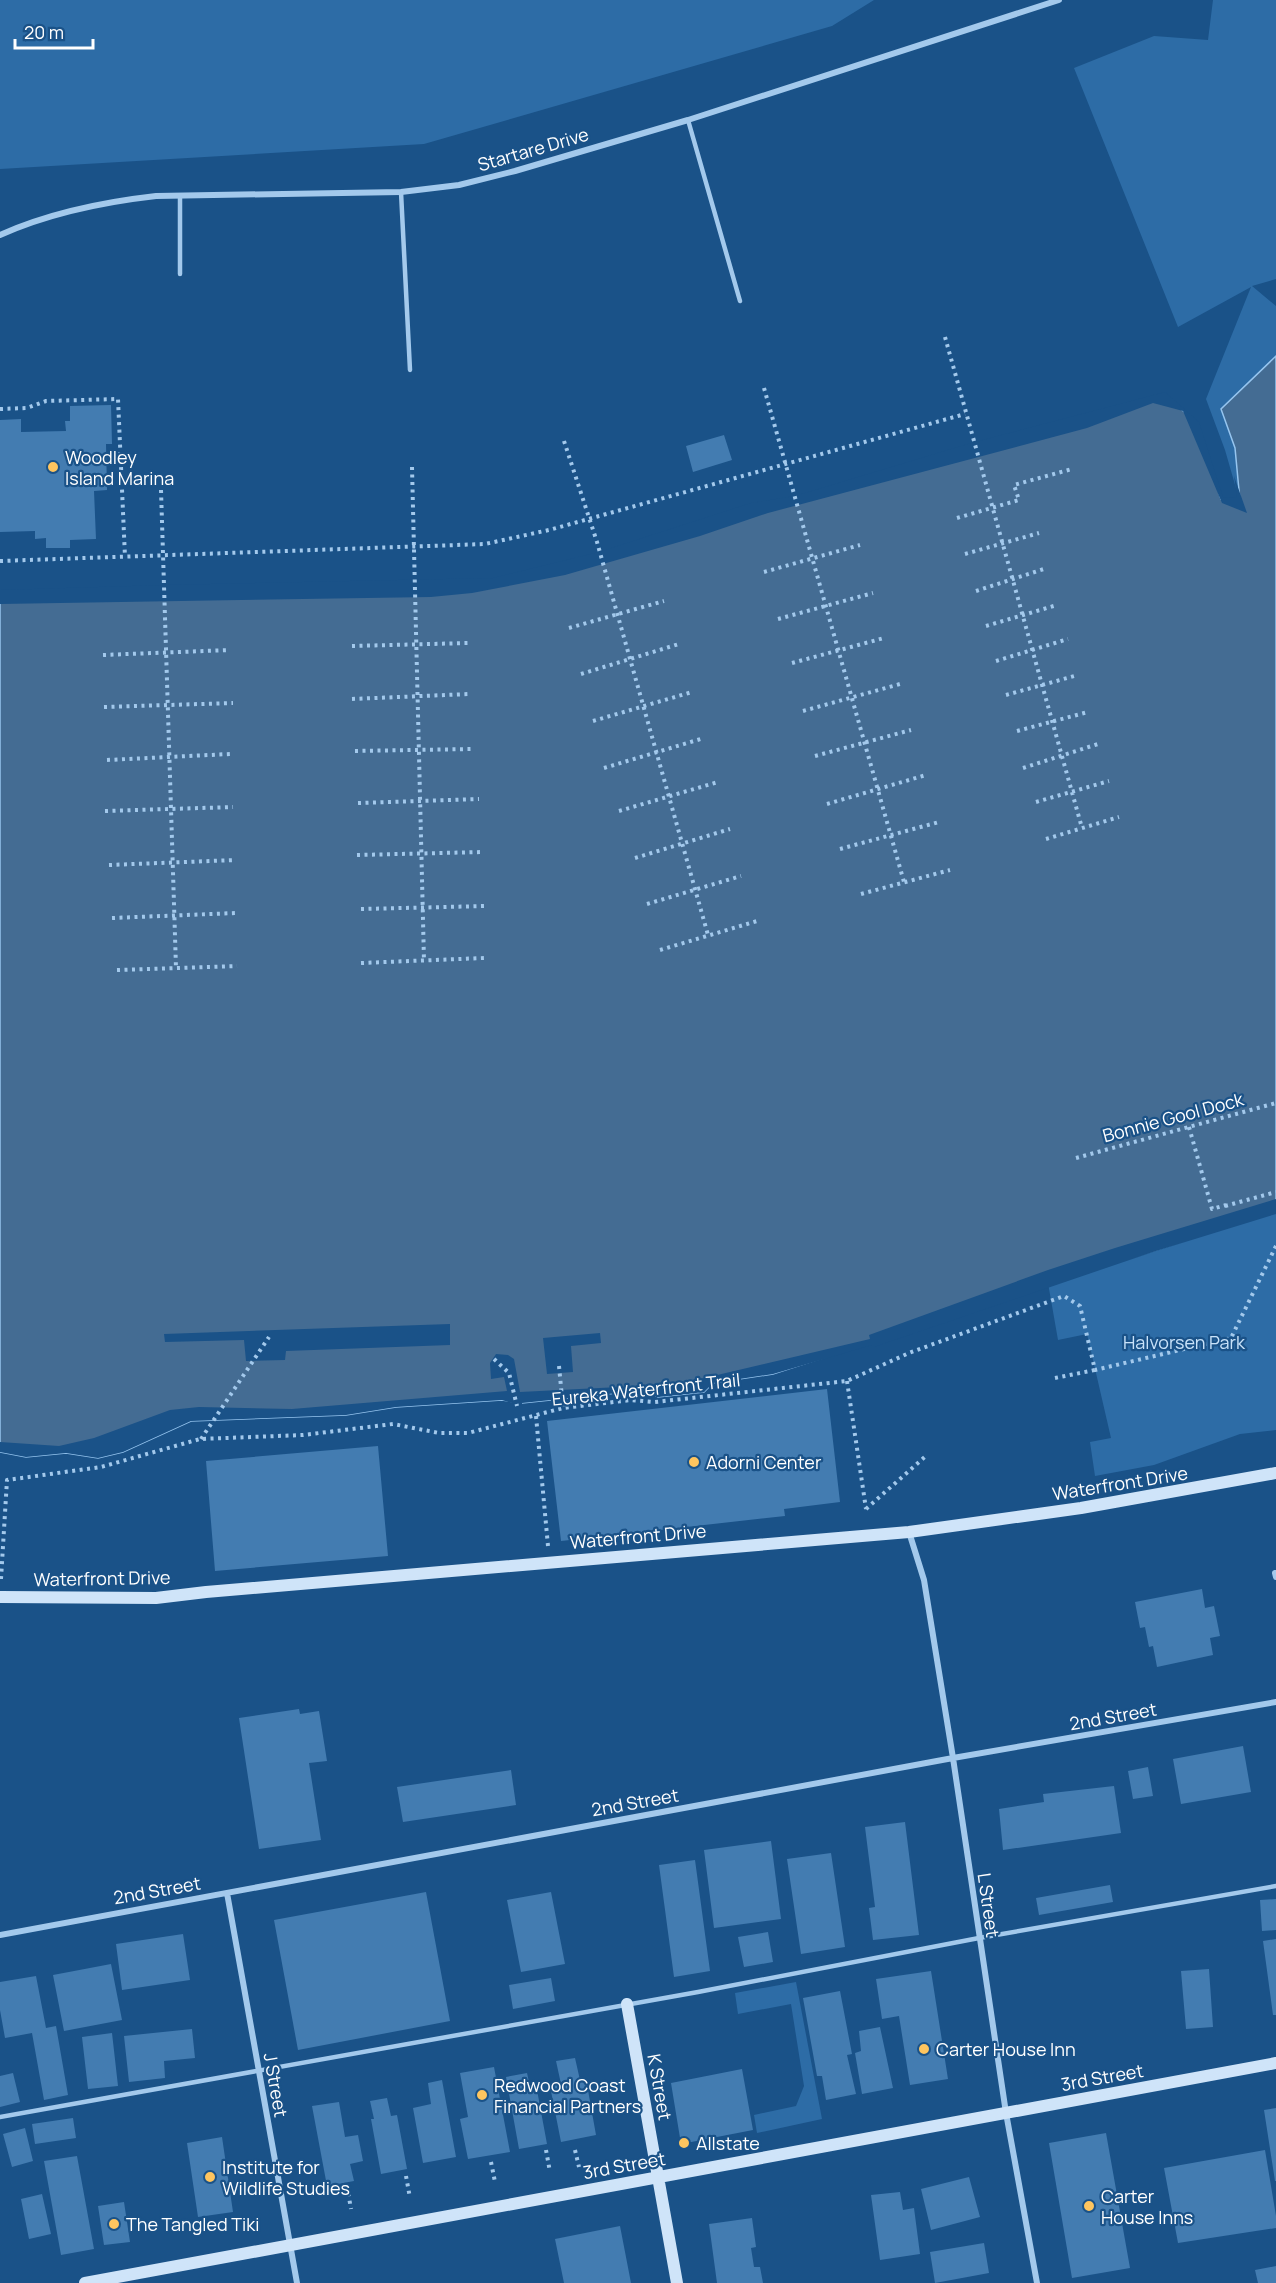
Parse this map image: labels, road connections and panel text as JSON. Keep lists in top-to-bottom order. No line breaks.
{"streets":{"street":["Startare Drive","Waterfront Drive","2nd Street","L Street","3rd Street","J Street","K Street"],"path":["Bonnie Gool Dock","Eureka Waterfront Trail"]},"crossings":[["Waterfront Drive","L Street"],["2nd Street","L Street"],["2nd Street","J Street"],["L Street","3rd Street"],["3rd Street","J Street"],["3rd Street","K Street"]],"parks":["Halvorsen Park"],"places":["Woodley Island Marina","Adorni Center","Carter House Inn","Redwood Coast Financial Partners","Allstate","Institute for Wildlife Studies","Carter House Inns","The Tangled Tiki"],"scale_bar":"20 m"}
